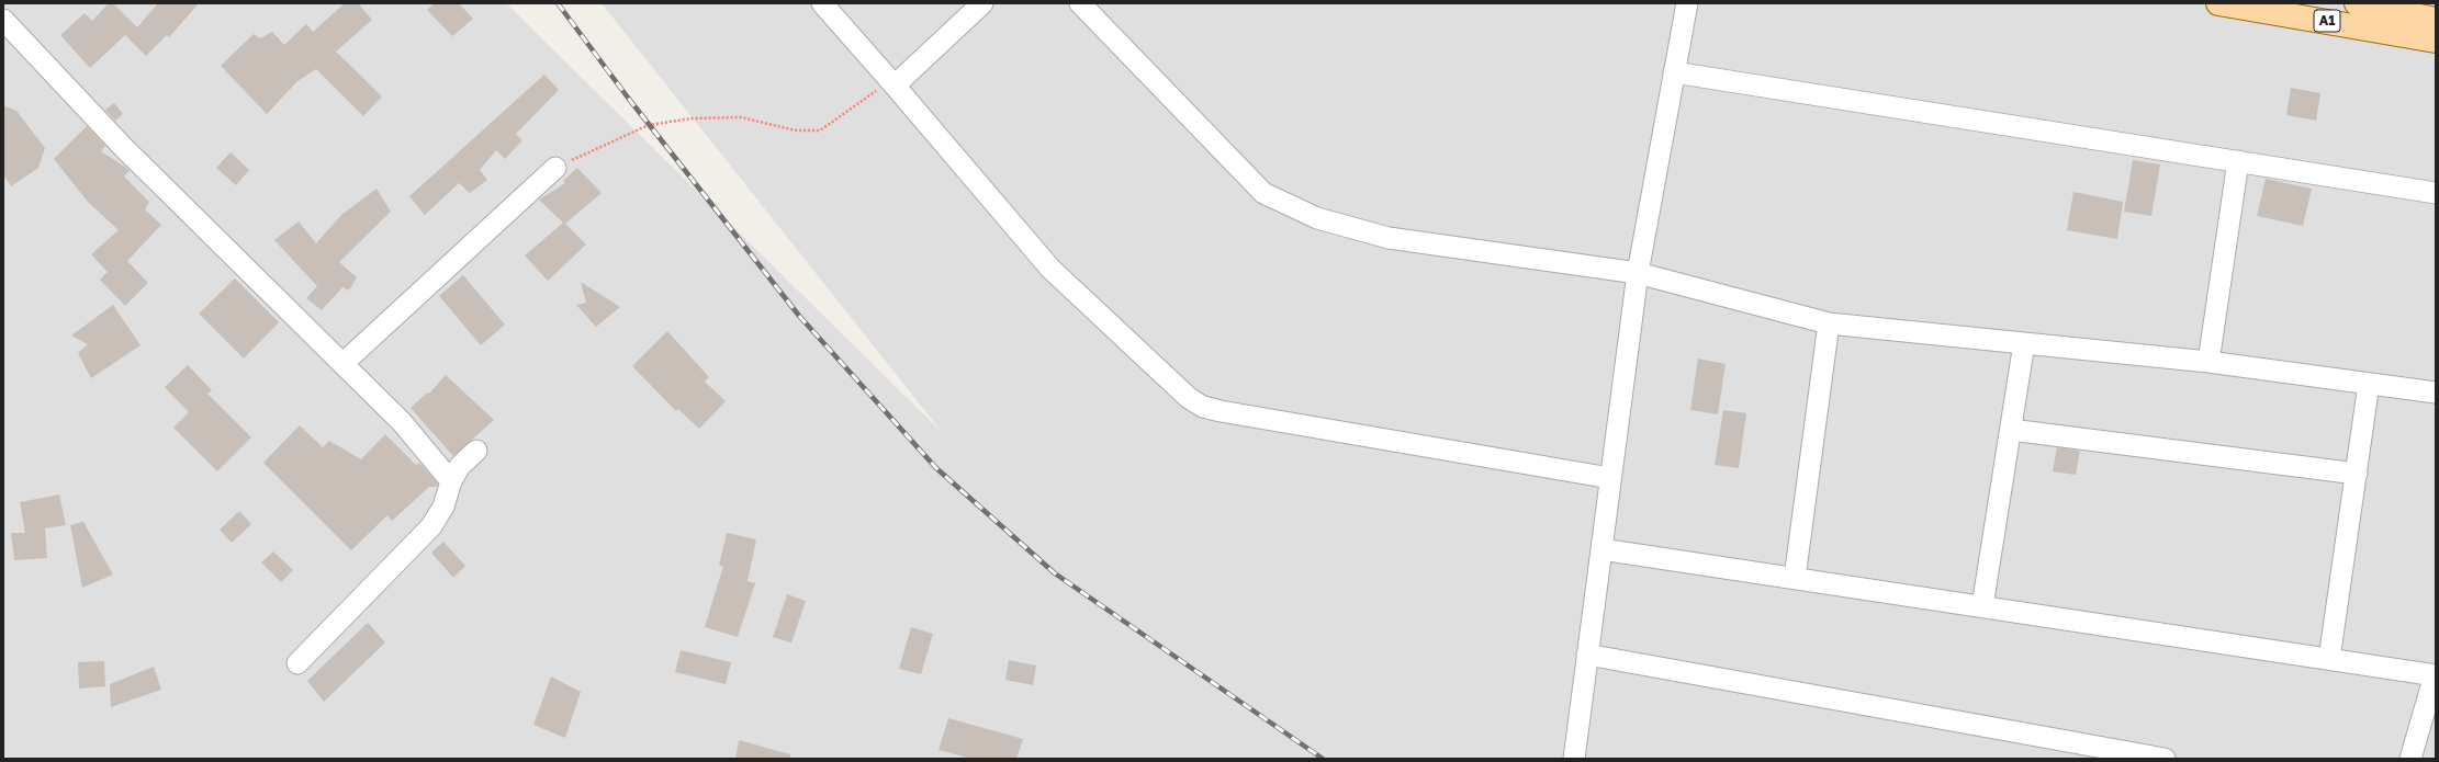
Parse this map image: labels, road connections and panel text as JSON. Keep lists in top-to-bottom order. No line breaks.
{"streets":{"main road":["A1"]}}
